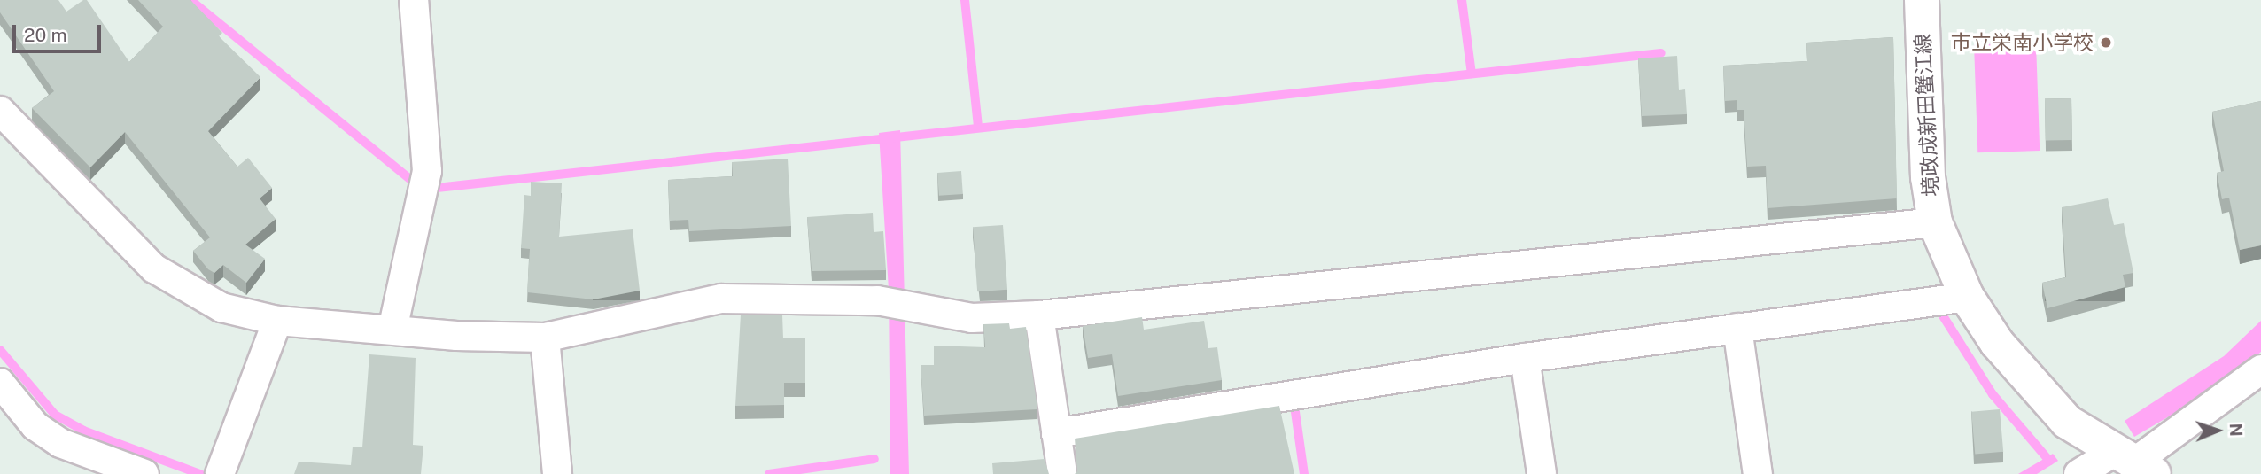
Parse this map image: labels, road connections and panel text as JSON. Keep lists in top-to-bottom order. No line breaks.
{"streets":{"main road":["境政成新田蟹江線"]},"places":["市立栄南小学校"],"scale_bar":"20 m","north":"right"}
